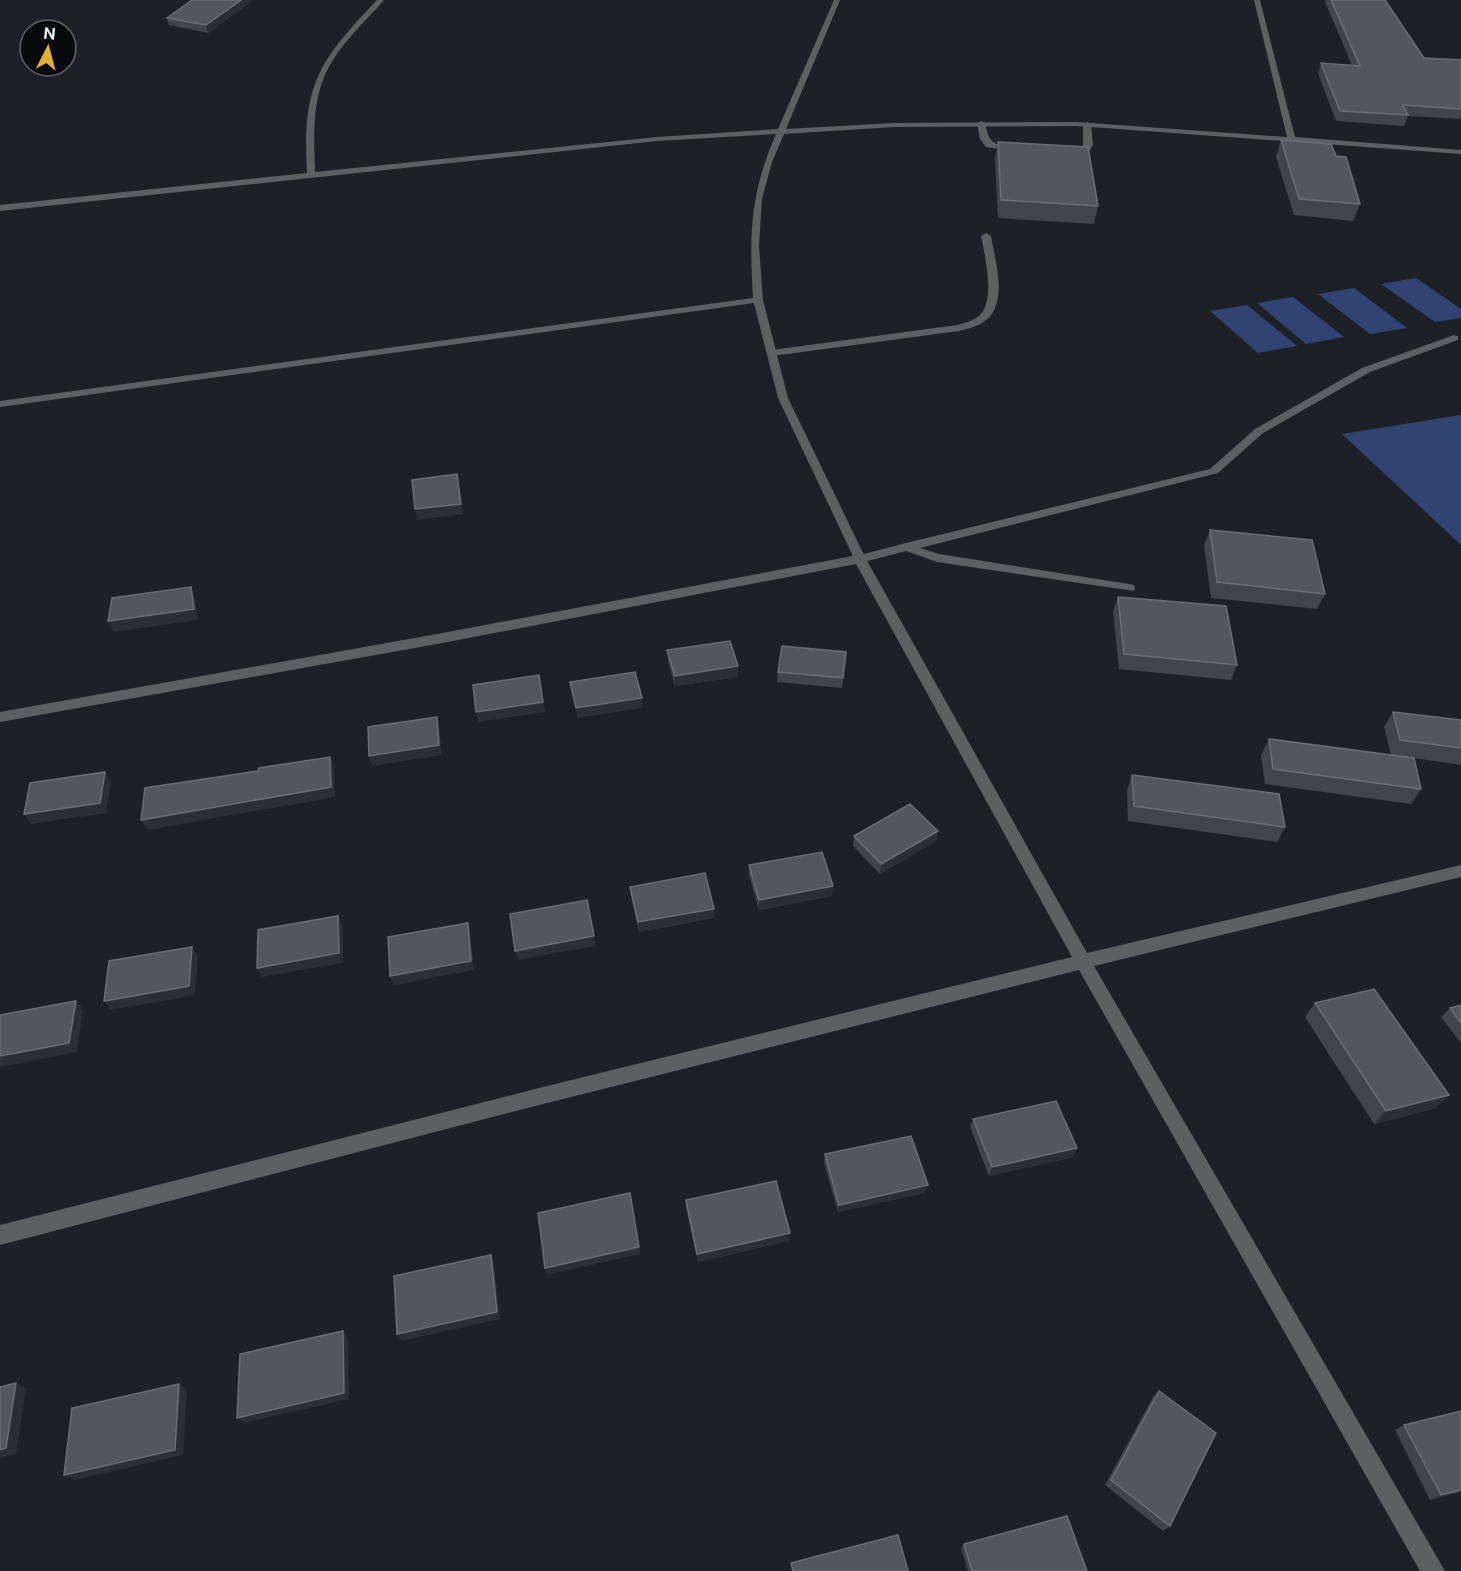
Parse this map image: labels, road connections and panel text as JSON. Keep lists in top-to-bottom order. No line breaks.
{"north":"top"}
